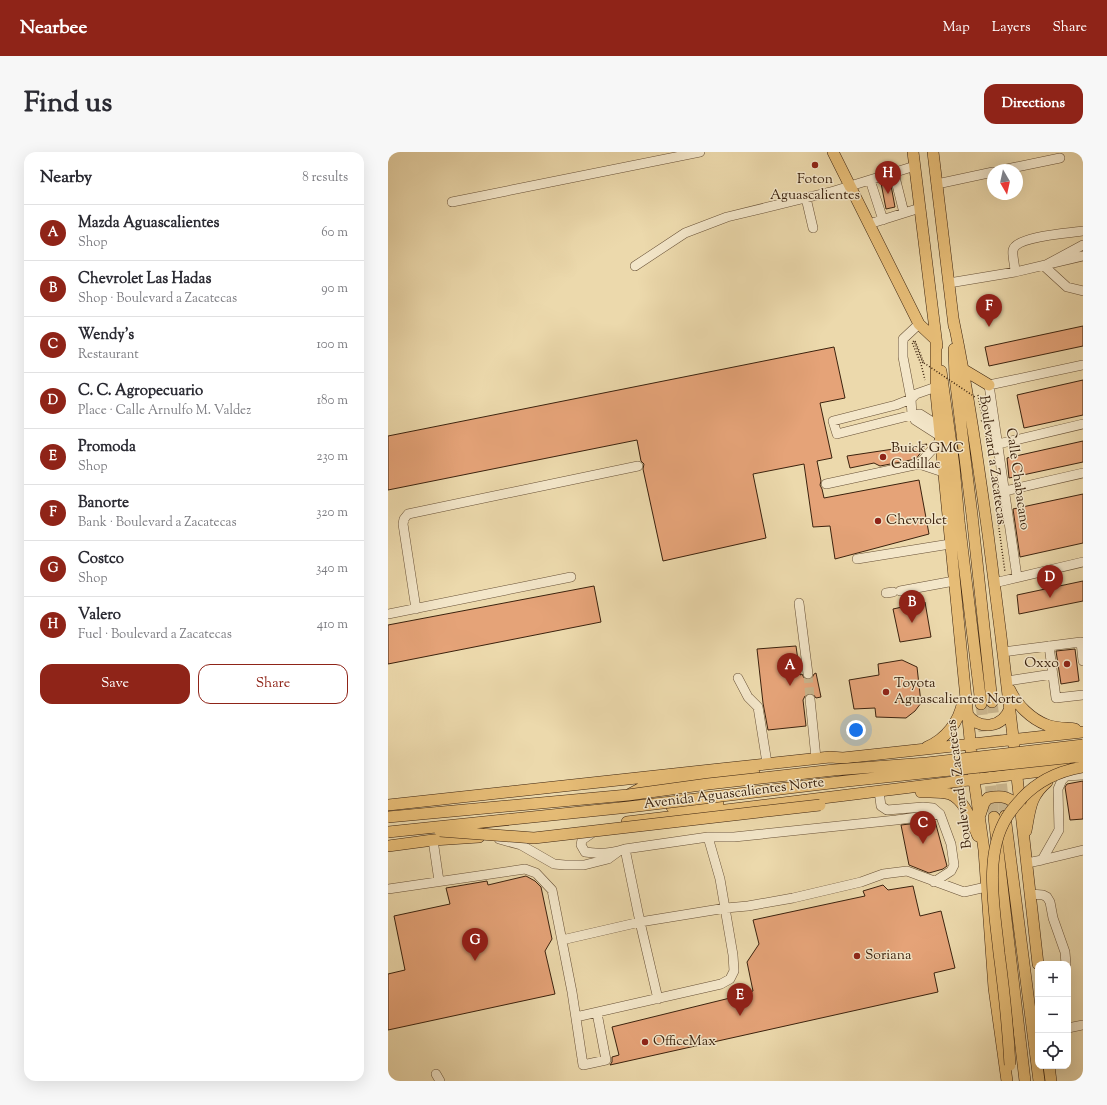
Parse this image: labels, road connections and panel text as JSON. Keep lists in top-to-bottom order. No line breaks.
{"streets":{"main road":["Boulevard a Zacatecas","Avenida Aguascalientes Norte"],"street":["Calle Chabacano"]},"crossings":[["Boulevard a Zacatecas","Avenida Aguascalientes Norte"]],"places":["Foton Aguascalientes","Buick GMC Cadillac","Chevrolet","Oxxo","Toyota Aguascalientes Norte","Soriana","OfficeMax"],"north":"bottom","page":{"header":"Nearbee","nav":["Map","Layers","Share"],"title":"Find us","buttons":["Directions",["Save","Share"]],"heading":["Nearby","8 results"],"pins":["H","F","D","B","A","C","G","E"],"list":[{"mark":"A","name":"Mazda Aguascalientes","note":"Shop","value":"60 m"},{"mark":"B","name":"Chevrolet Las Hadas","note":"Shop · Boulevard a Zacatecas","value":"90 m"},{"mark":"C","name":"Wendy's","note":"Restaurant","value":"100 m"},{"mark":"D","name":"C. C. Agropecuario","note":"Place · Calle Arnulfo M. Valdez","value":"180 m"},{"mark":"E","name":"Promoda","note":"Shop","value":"230 m"},{"mark":"F","name":"Banorte","note":"Bank · Boulevard a Zacatecas","value":"320 m"},{"mark":"G","name":"Costco","note":"Shop","value":"340 m"},{"mark":"H","name":"Valero","note":"Fuel · Boulevard a Zacatecas","value":"410 m"}],"map_buttons":["+","−"]}}
